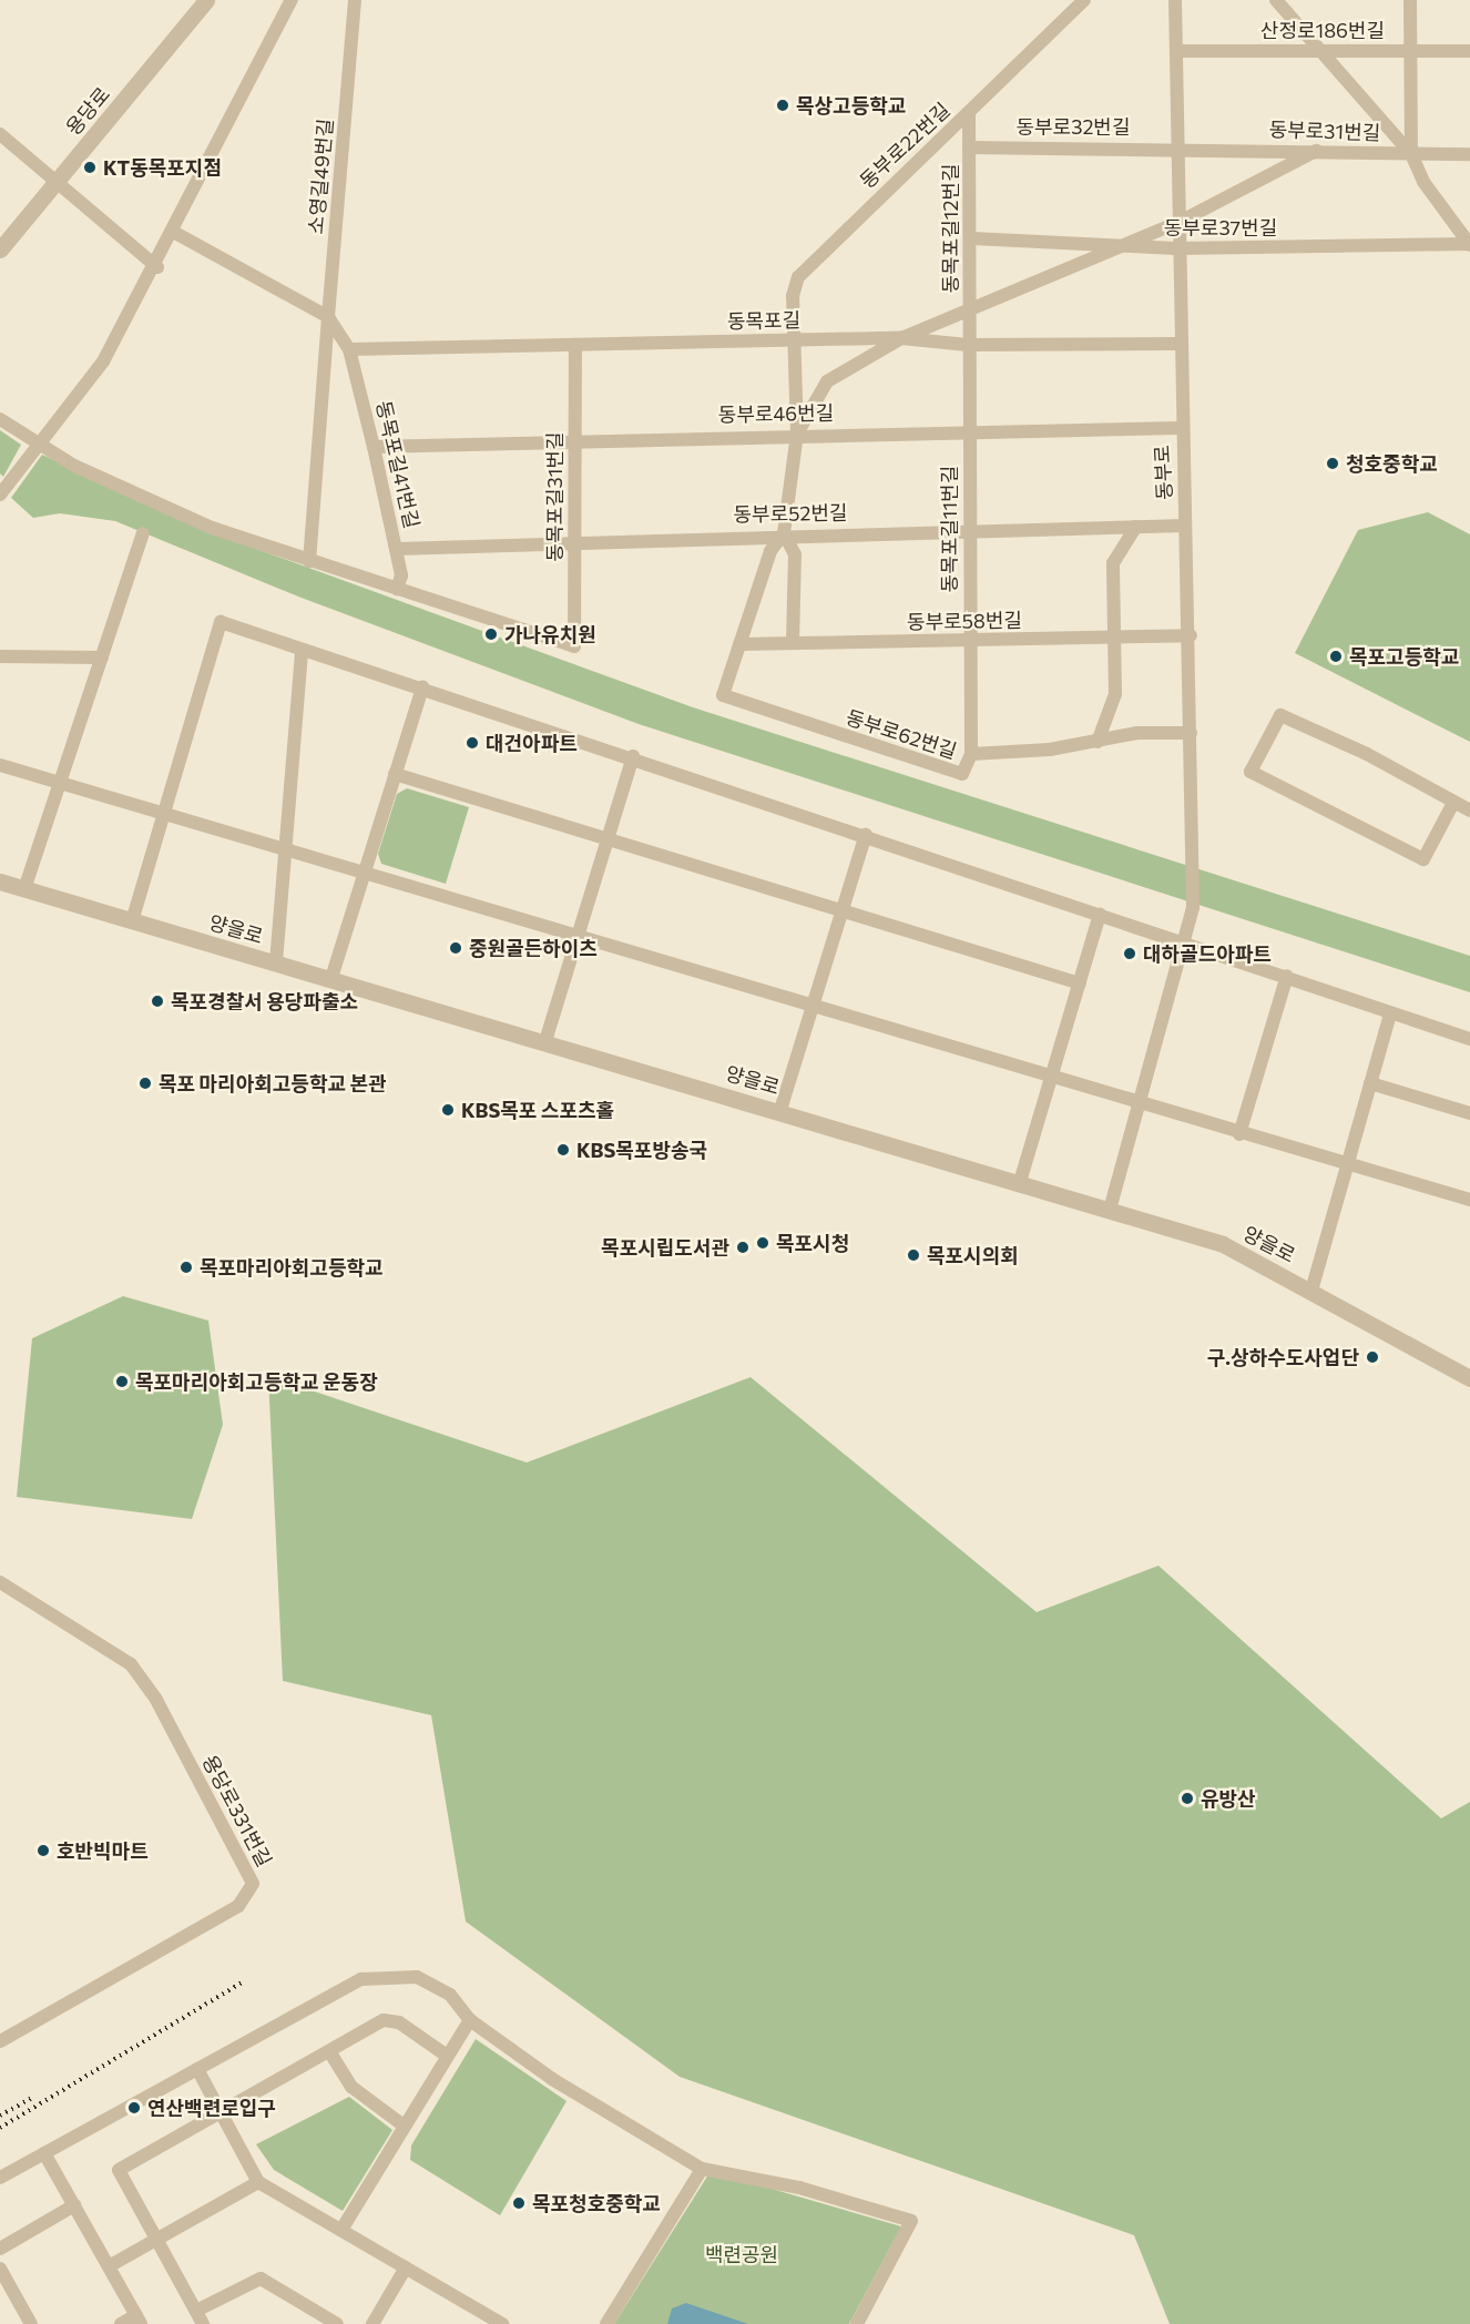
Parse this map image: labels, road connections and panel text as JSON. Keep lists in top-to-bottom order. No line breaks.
{"streets":{"street":["산정로186번길","용당로","동부로32번길","동부로31번길","동부로22번길","소영길49번길","동부로37번길","동목포길12번길","동목포길","동부로46번길","동목포길41번길","동부로","동목포길31번길","동부로52번길","동목포길11번길","동부로58번길","동부로62번길","양을로","용당로331번길"]},"crossings":[["산정로186번길","동부로"],["동부로32번길","동부로31번길"],["동부로32번길","동목포길12번길"],["동부로32번길","동부로"],["동부로31번길","동부로"],["동부로22번길","동목포길12번길"],["동부로22번길","동목포길"],["동부로22번길","동부로46번길"],["동부로37번길","동목포길12번길"],["동부로37번길","동부로"],["동목포길12번길","동목포길"],["동목포길12번길","동목포길11번길"],["동목포길","동목포길41번길"],["동목포길","동부로"],["동목포길","동목포길31번길"],["동목포길","동목포길11번길"],["동부로46번길","동목포길41번길"],["동부로46번길","동부로"],["동부로46번길","동목포길31번길"],["동부로46번길","동목포길11번길"],["동목포길41번길","동목포길31번길"],["동목포길41번길","동부로52번길"],["동부로","동부로52번길"],["동부로","동부로58번길"],["동부로","동부로62번길"],["동부로","양을로"],["동목포길31번길","동부로52번길"],["동부로52번길","동목포길11번길"],["동목포길11번길","동부로58번길"],["동목포길11번길","동부로62번길"],["동부로58번길","동부로62번길"]],"parks":["백련공원"],"places":["목상고등학교","KT동목포지점","청호중학교","가나유치원","목포고등학교","대건아파트","중원골든하이츠","대하골드아파트","목포경찰서 용당파출소","목포 마리아회고등학교 본관","KBS목포 스포츠홀","KBS목포방송국","목포시청","목포시립도서관","목포시의회","목포마리아회고등학교","구.상하수도사업단","목포마리아회고등학교 운동장","유방산","호반빅마트","연산백련로입구","목포청호중학교"]}
